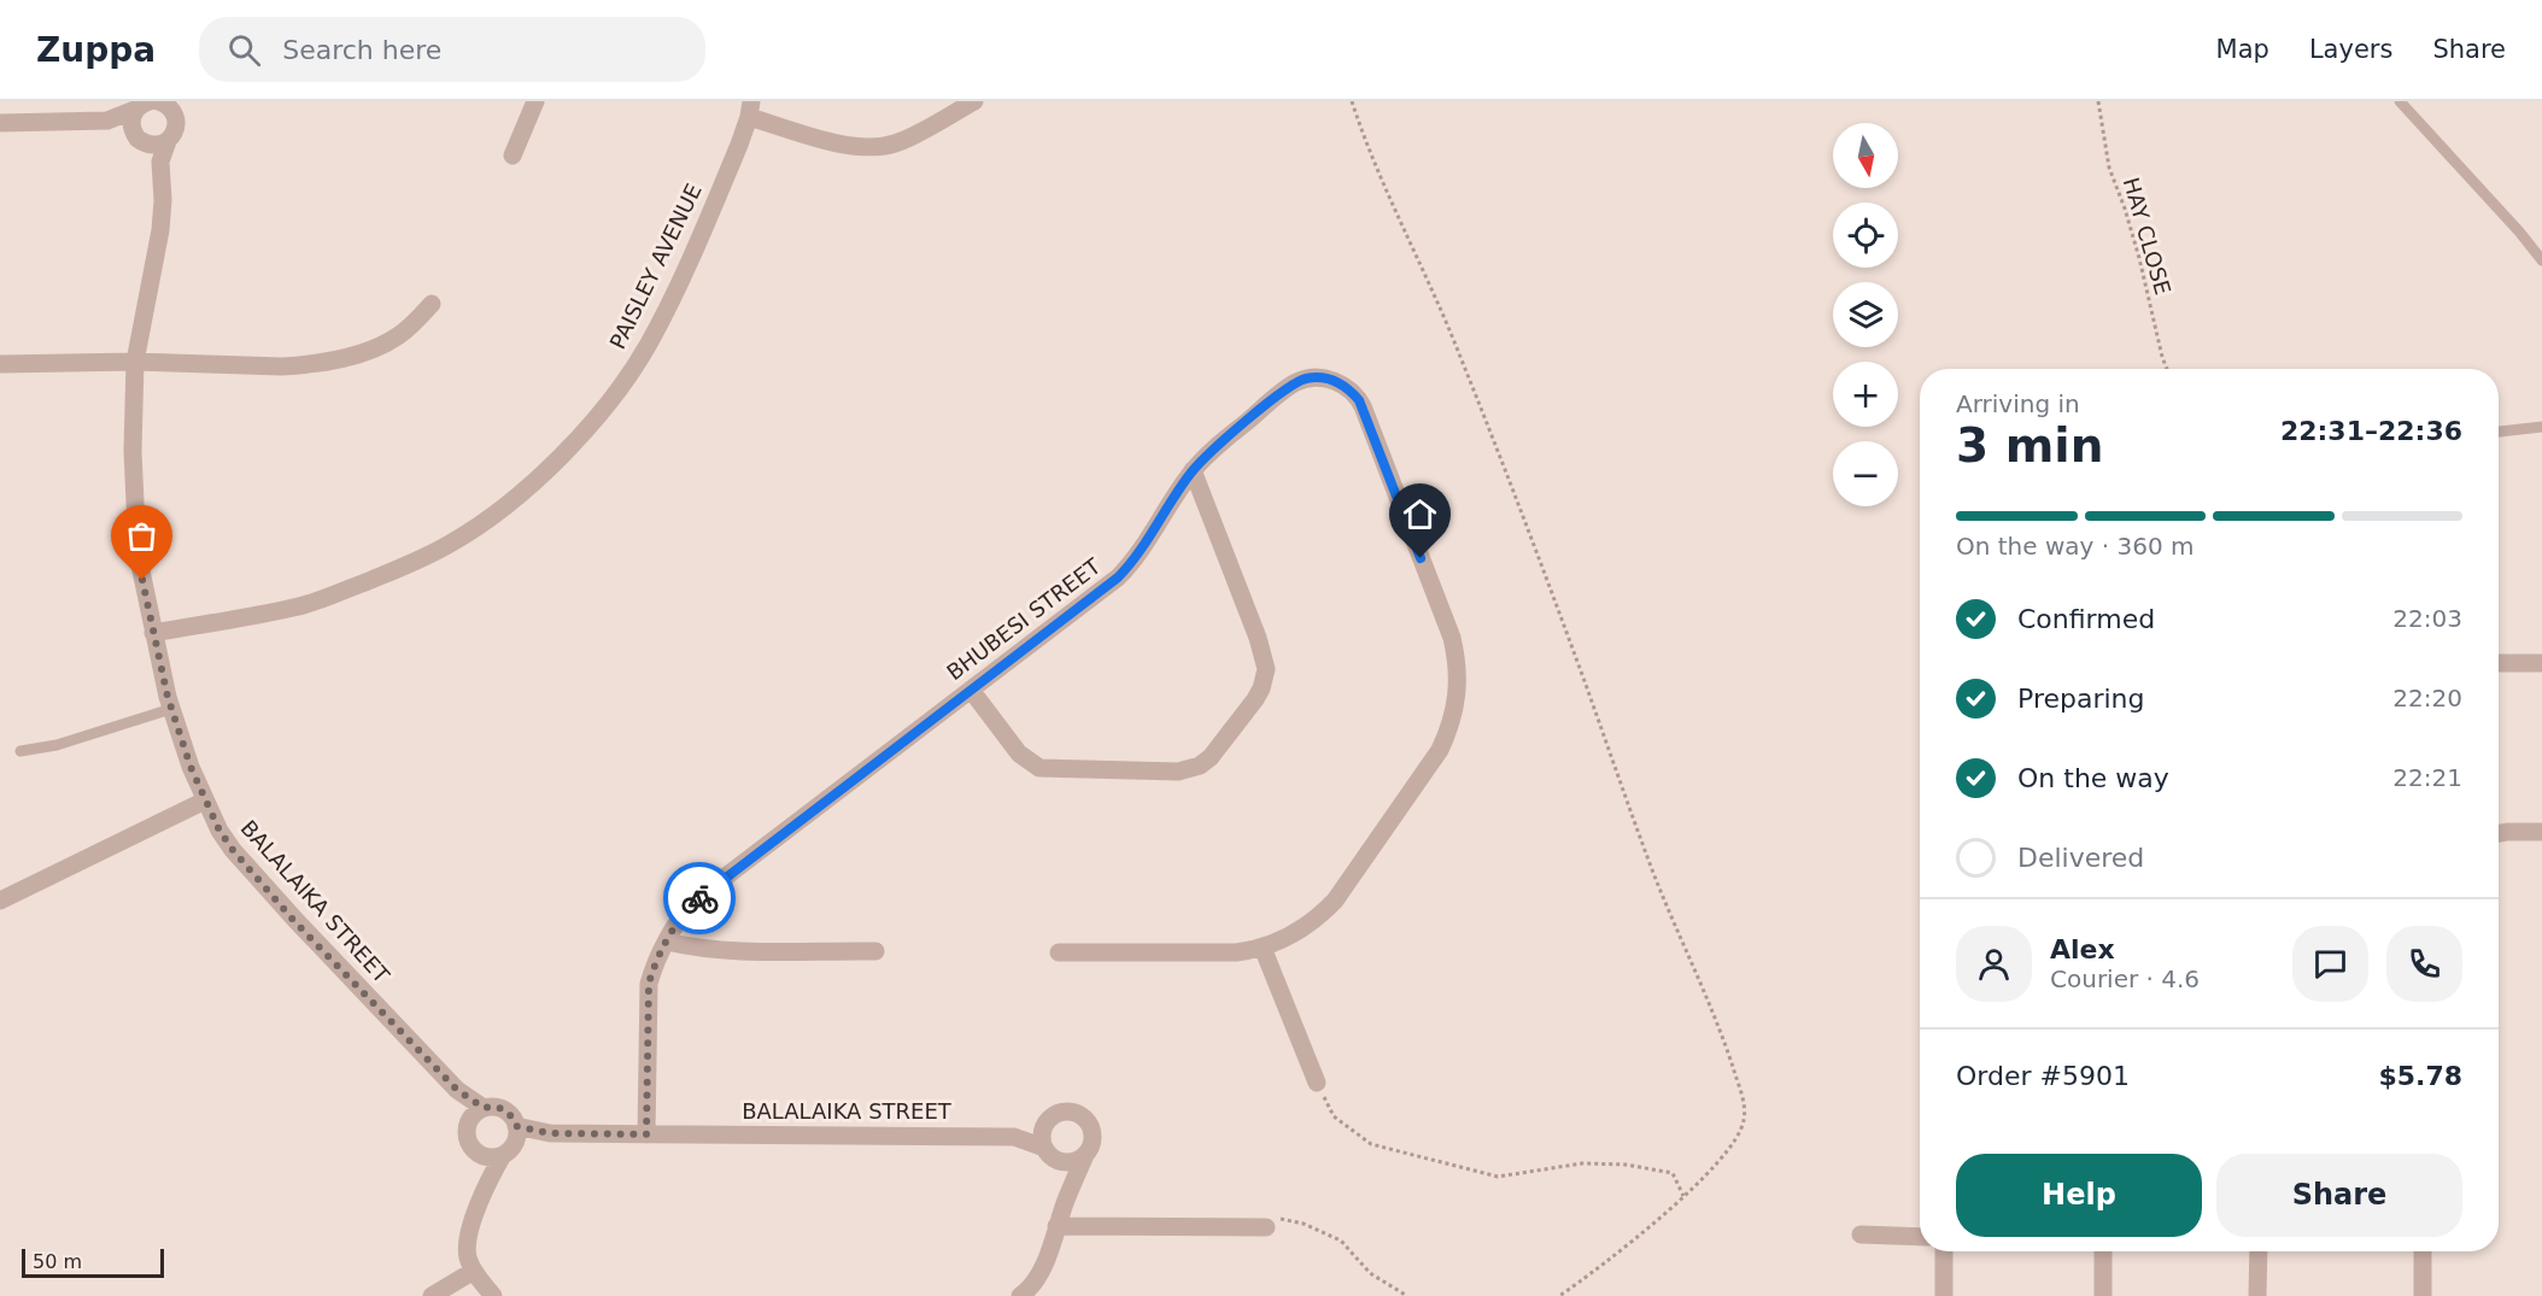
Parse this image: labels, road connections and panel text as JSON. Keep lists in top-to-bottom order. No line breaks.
{"streets":{"street":["PAISLEY AVENUE","BHUBESI STREET","BALALAIKA STREET"],"path":["HAY CLOSE"]},"crossings":[["PAISLEY AVENUE","BALALAIKA STREET"],["BHUBESI STREET","BALALAIKA STREET"]],"scale_bar":"50 m","north":"bottom","page":{"header":"Zuppa","search":"Search here","nav":["Map","Layers","Share"],"map_buttons":["+","−"],"heading":["3 min","Arriving in","22:31–22:36"],"panel":["Alex","Courier · 4.6","Order #5901","$5.78"],"bar":"On the way · 360 m","list":[["Confirmed","22:03"],["Preparing","22:20"],["On the way","22:21"],"Delivered"],"buttons":["Help","Share"],"scale":"50 m"}}
